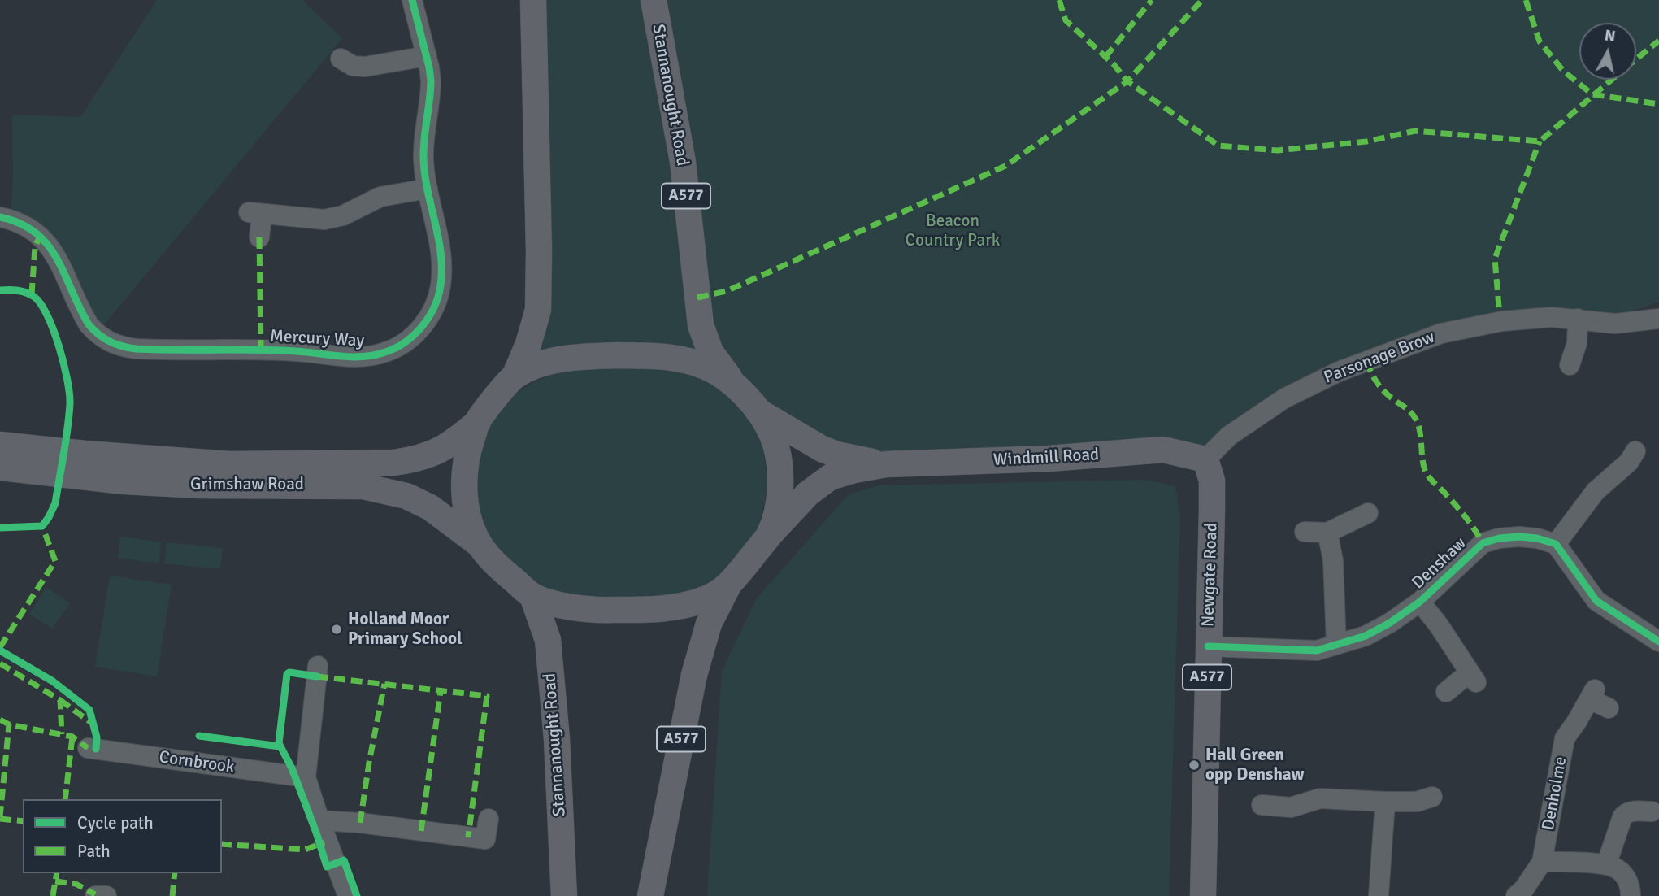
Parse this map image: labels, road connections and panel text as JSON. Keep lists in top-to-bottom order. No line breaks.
{"streets":{"main road":["Stannanought Road","A577","Windmill Road","Grimshaw Road","Newgate Road"],"street":["Mercury Way","Parsonage Brow","Denshaw","Cornbrook","Denholme"]},"crossings":[["Stannanought Road","A577"],["A577","Windmill Road"],["A577","Grimshaw Road"],["Parsonage Brow","Windmill Road"],["Parsonage Brow","Newgate Road"],["Windmill Road","Newgate Road"],["Denshaw","Newgate Road"]],"parks":["Beacon Country Park"],"places":["Holland Moor Primary School","Hall Green opp Denshaw"],"legend":["Cycle path","Path"],"north":"top"}
